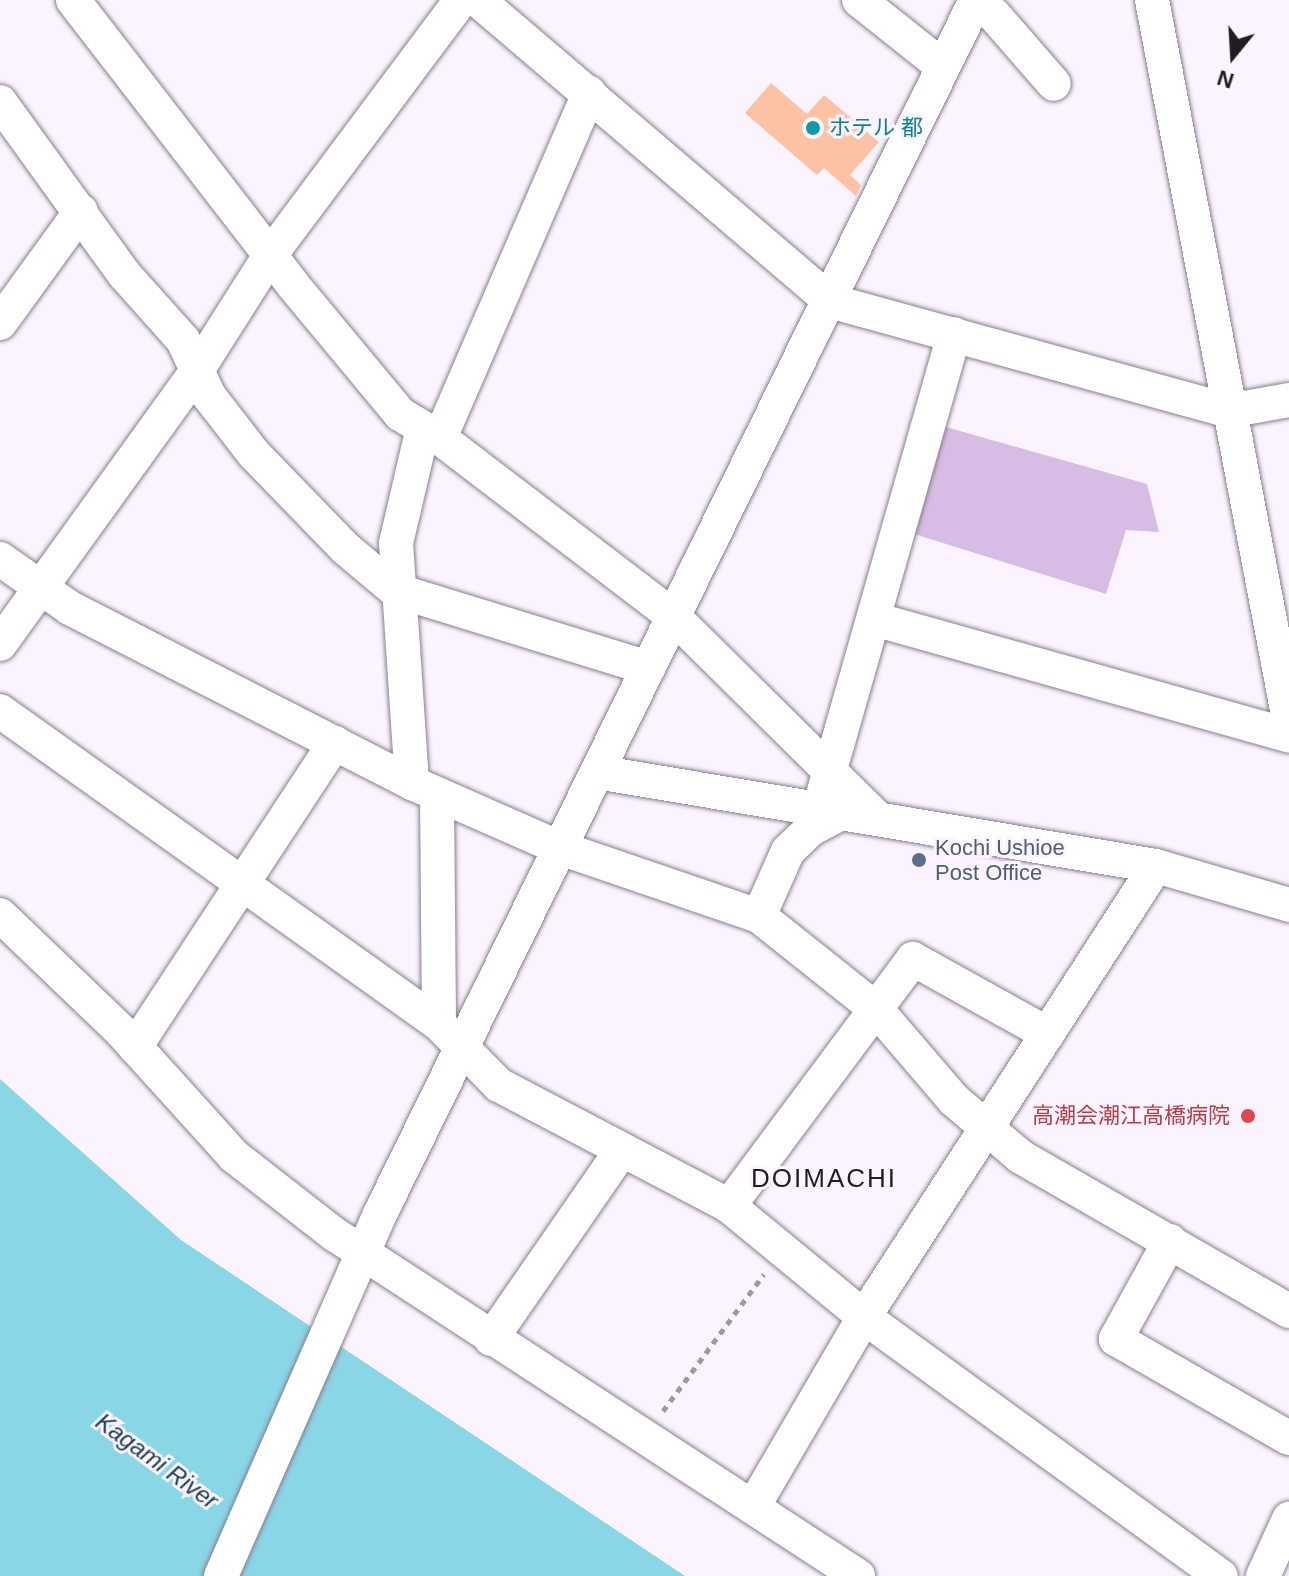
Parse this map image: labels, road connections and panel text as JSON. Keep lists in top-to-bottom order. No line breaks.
{"districts":["DOIMACHI"],"water":["Kagami River"],"places":["ホテル 都","Kochi Ushioe Post Office","高潮会潮江高橋病院"],"north":"bottom"}
